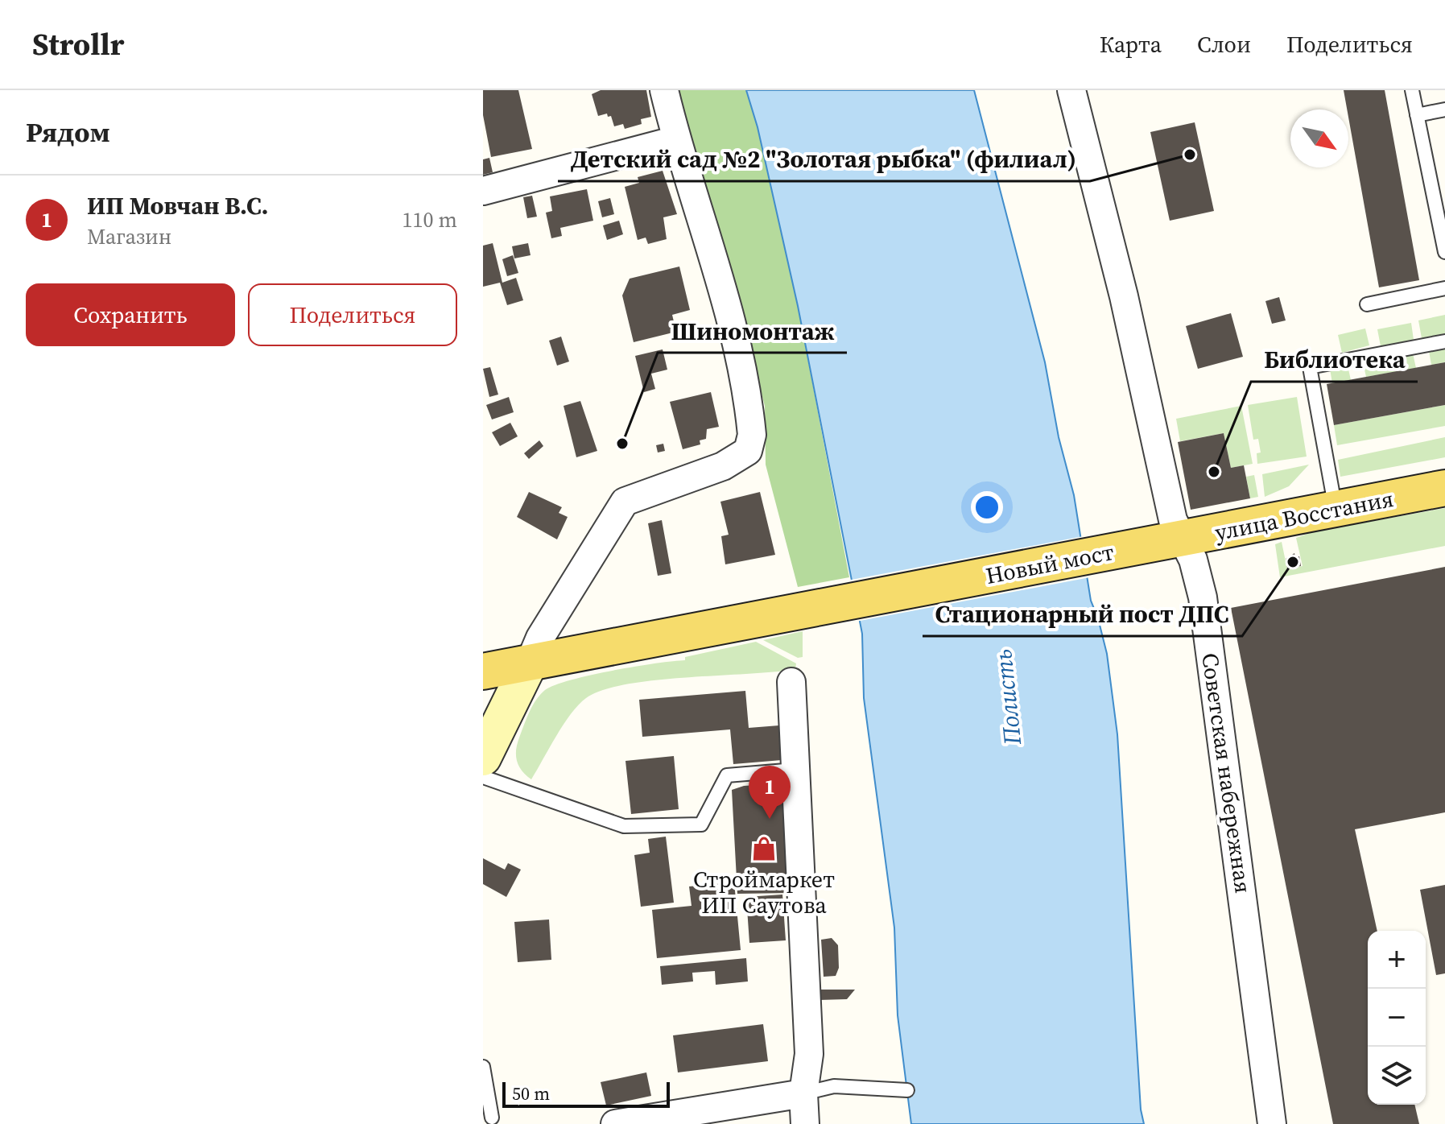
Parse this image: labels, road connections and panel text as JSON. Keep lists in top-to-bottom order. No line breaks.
{"streets":{"main road":["улица Восстания","Новый мост"],"street":["Советская набережная"]},"crossings":[["улица Восстания","Новый мост"],["улица Восстания","Советская набережная"],["Новый мост","Советская набережная"]],"water":["Полисть"],"places":{"other":["Детский сад №2 \"Золотая рыбка\" (филиал)","Шиномонтаж","Библиотека","Стационарный пост ДПС"],"shop":["Строймаркет ИП Саутова"]},"scale_bar":"50 m","north":"bottom right","page":{"header":"Strollr","nav":["Карта","Слои","Поделиться"],"heading":"Рядом","list":[{"mark":"1","name":"ИП Мовчан В.С.","note":"Магазин","value":"110 m"}],"buttons":["Сохранить","Поделиться"],"pins":"1","map_buttons":["+","−"],"scale":"50 m"}}
